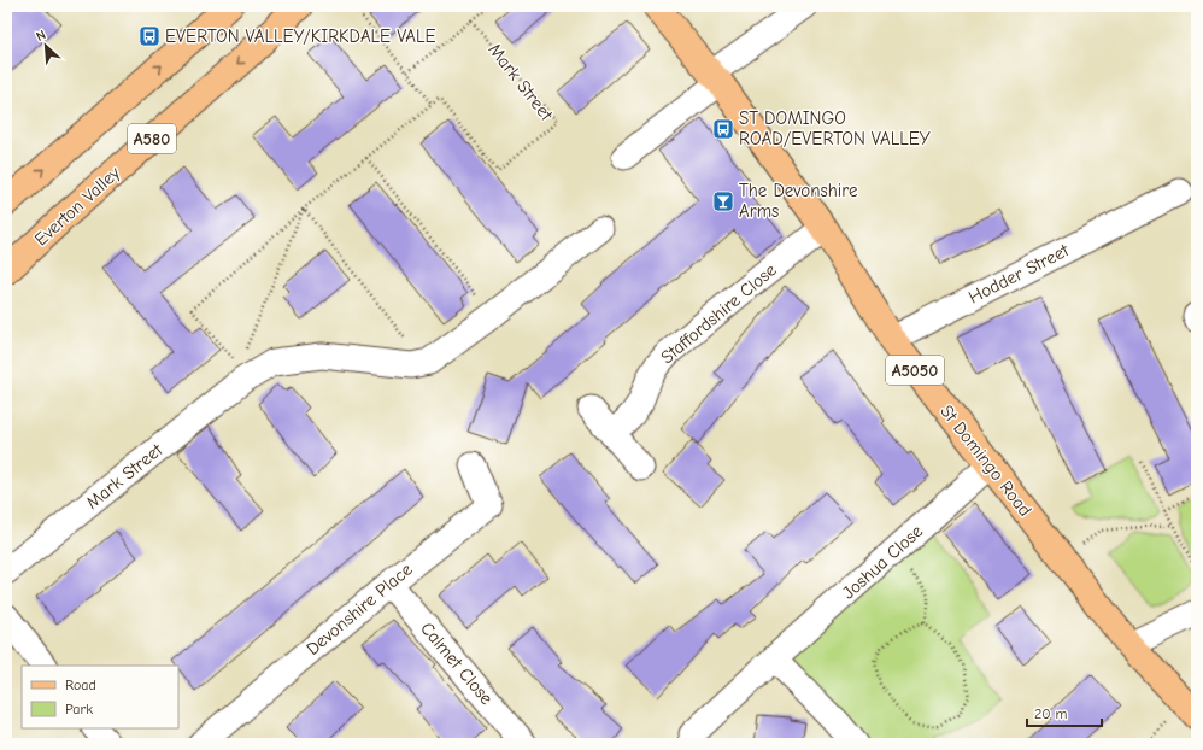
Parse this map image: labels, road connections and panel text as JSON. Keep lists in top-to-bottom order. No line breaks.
{"streets":{"main road":["A580","Everton Valley","A5050","St Domingo Road"],"street":["Mark Street","Hodder Street","Staffordshire Close","Joshua Close","Devonshire Place","Calmet Close"]},"crossings":[["Hodder Street","St Domingo Road"],["Staffordshire Close","St Domingo Road"],["St Domingo Road","Joshua Close"],["Devonshire Place","Calmet Close"]],"places":{"bus stop":["EVERTON VALLEY/KIRKDALE VALE","ST DOMINGO ROAD/EVERTON VALLEY"],"bar":["The Devonshire Arms"]},"legend":["Road","Park"],"scale_bar":"20 m","north":"top left"}
